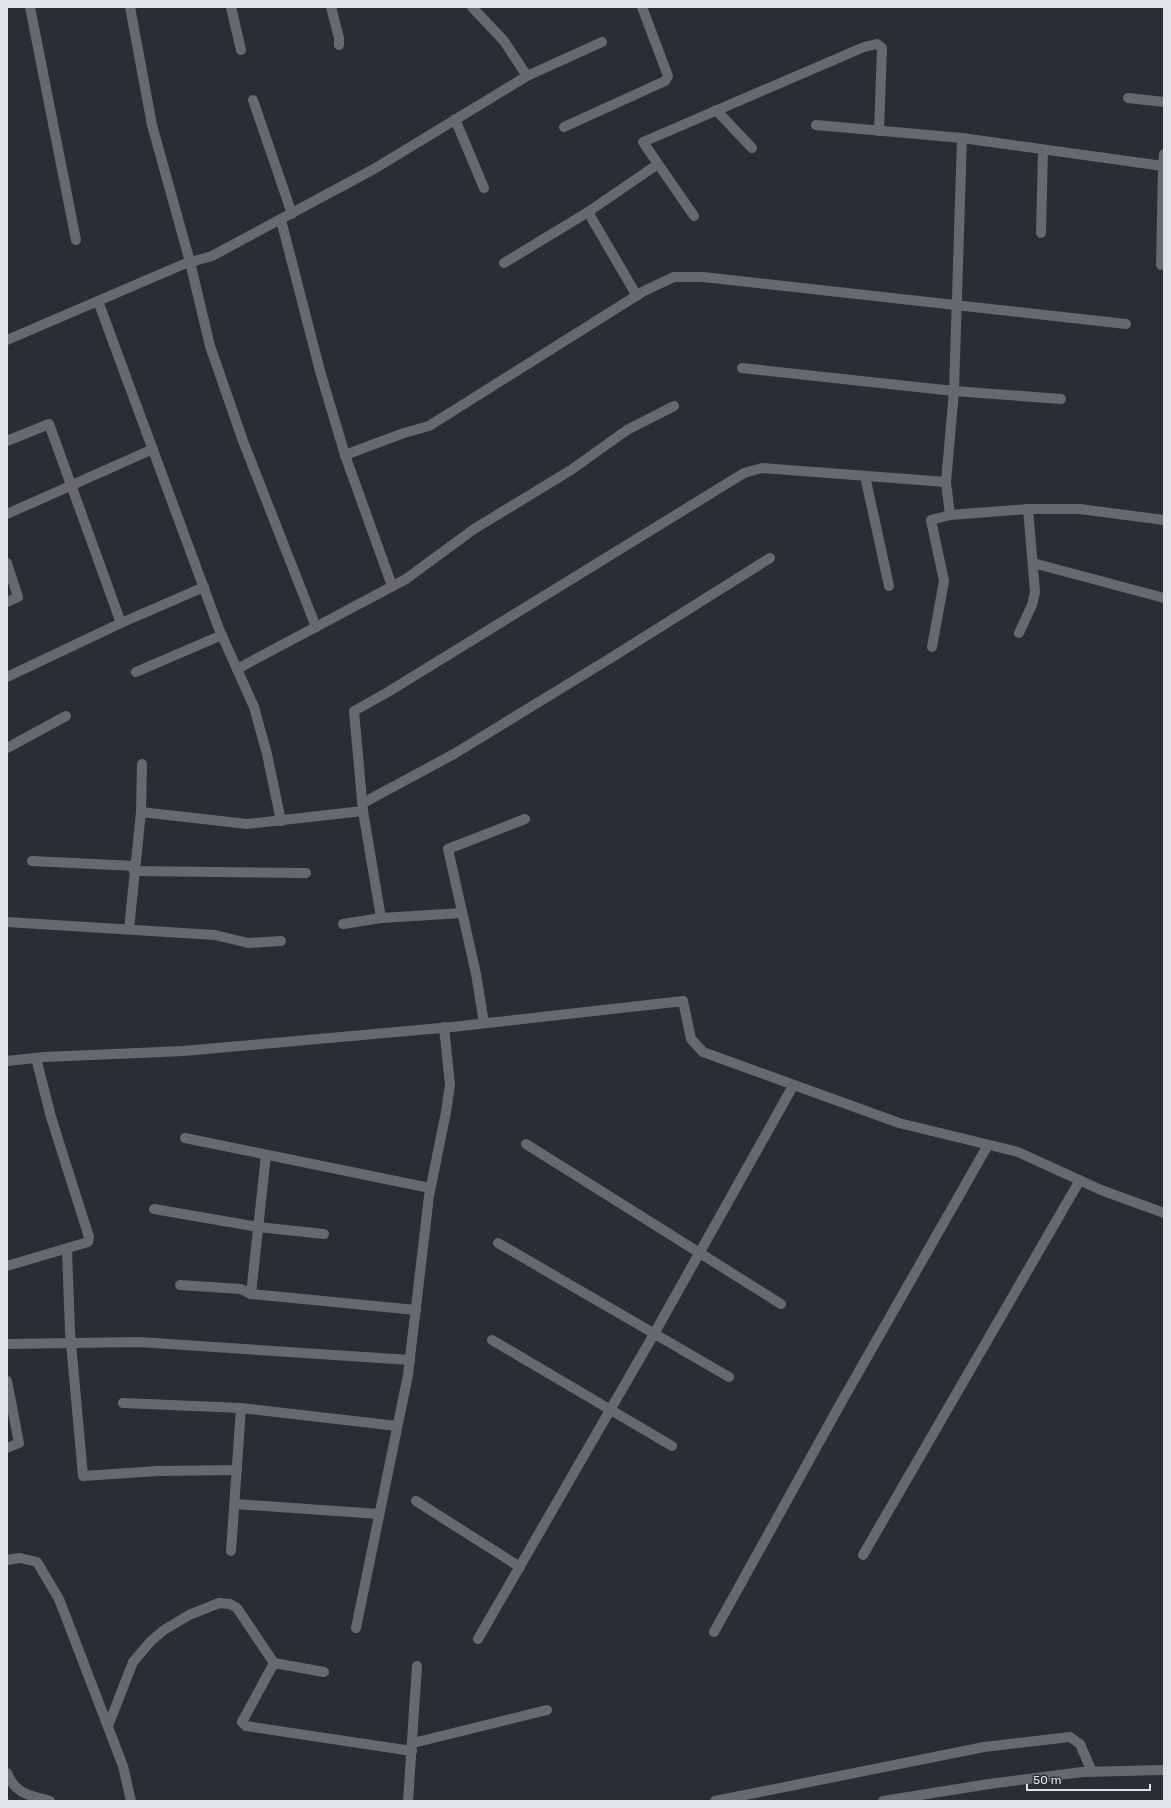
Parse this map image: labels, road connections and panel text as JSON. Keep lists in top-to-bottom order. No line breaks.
{"scale_bar":"50 m"}
